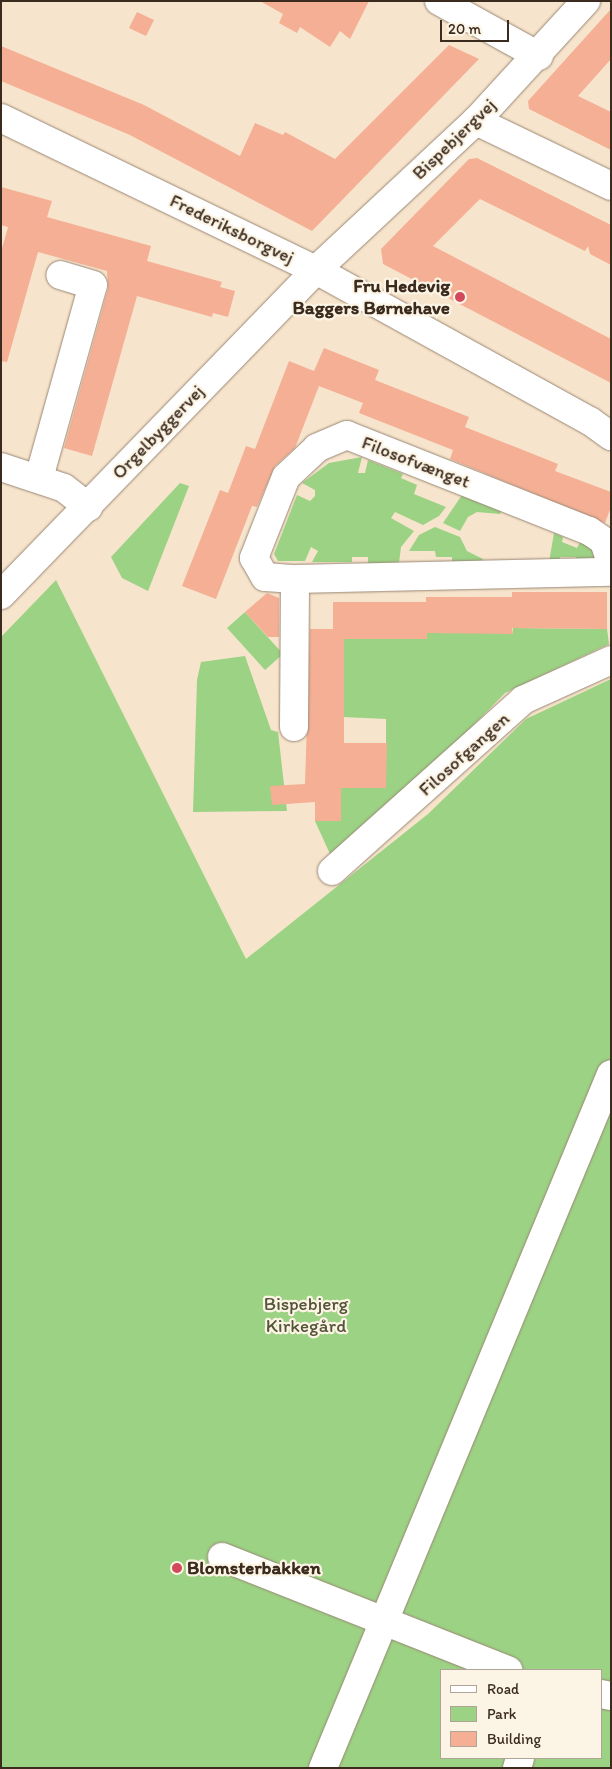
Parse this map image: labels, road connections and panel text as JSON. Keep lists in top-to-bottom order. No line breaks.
{"streets":{"street":["Bispebjergvej","Frederiksborgvej","Orgelbyggervej","Filosofvænget","Filosofgangen"]},"crossings":[["Bispebjergvej","Frederiksborgvej"],["Bispebjergvej","Orgelbyggervej"],["Frederiksborgvej","Orgelbyggervej"]],"parks":["Bispebjerg Kirkegård"],"places":["Fru Hedevig Baggers Børnehave","Blomsterbakken"],"legend":["Road","Park","Building"],"scale_bar":"20 m"}
